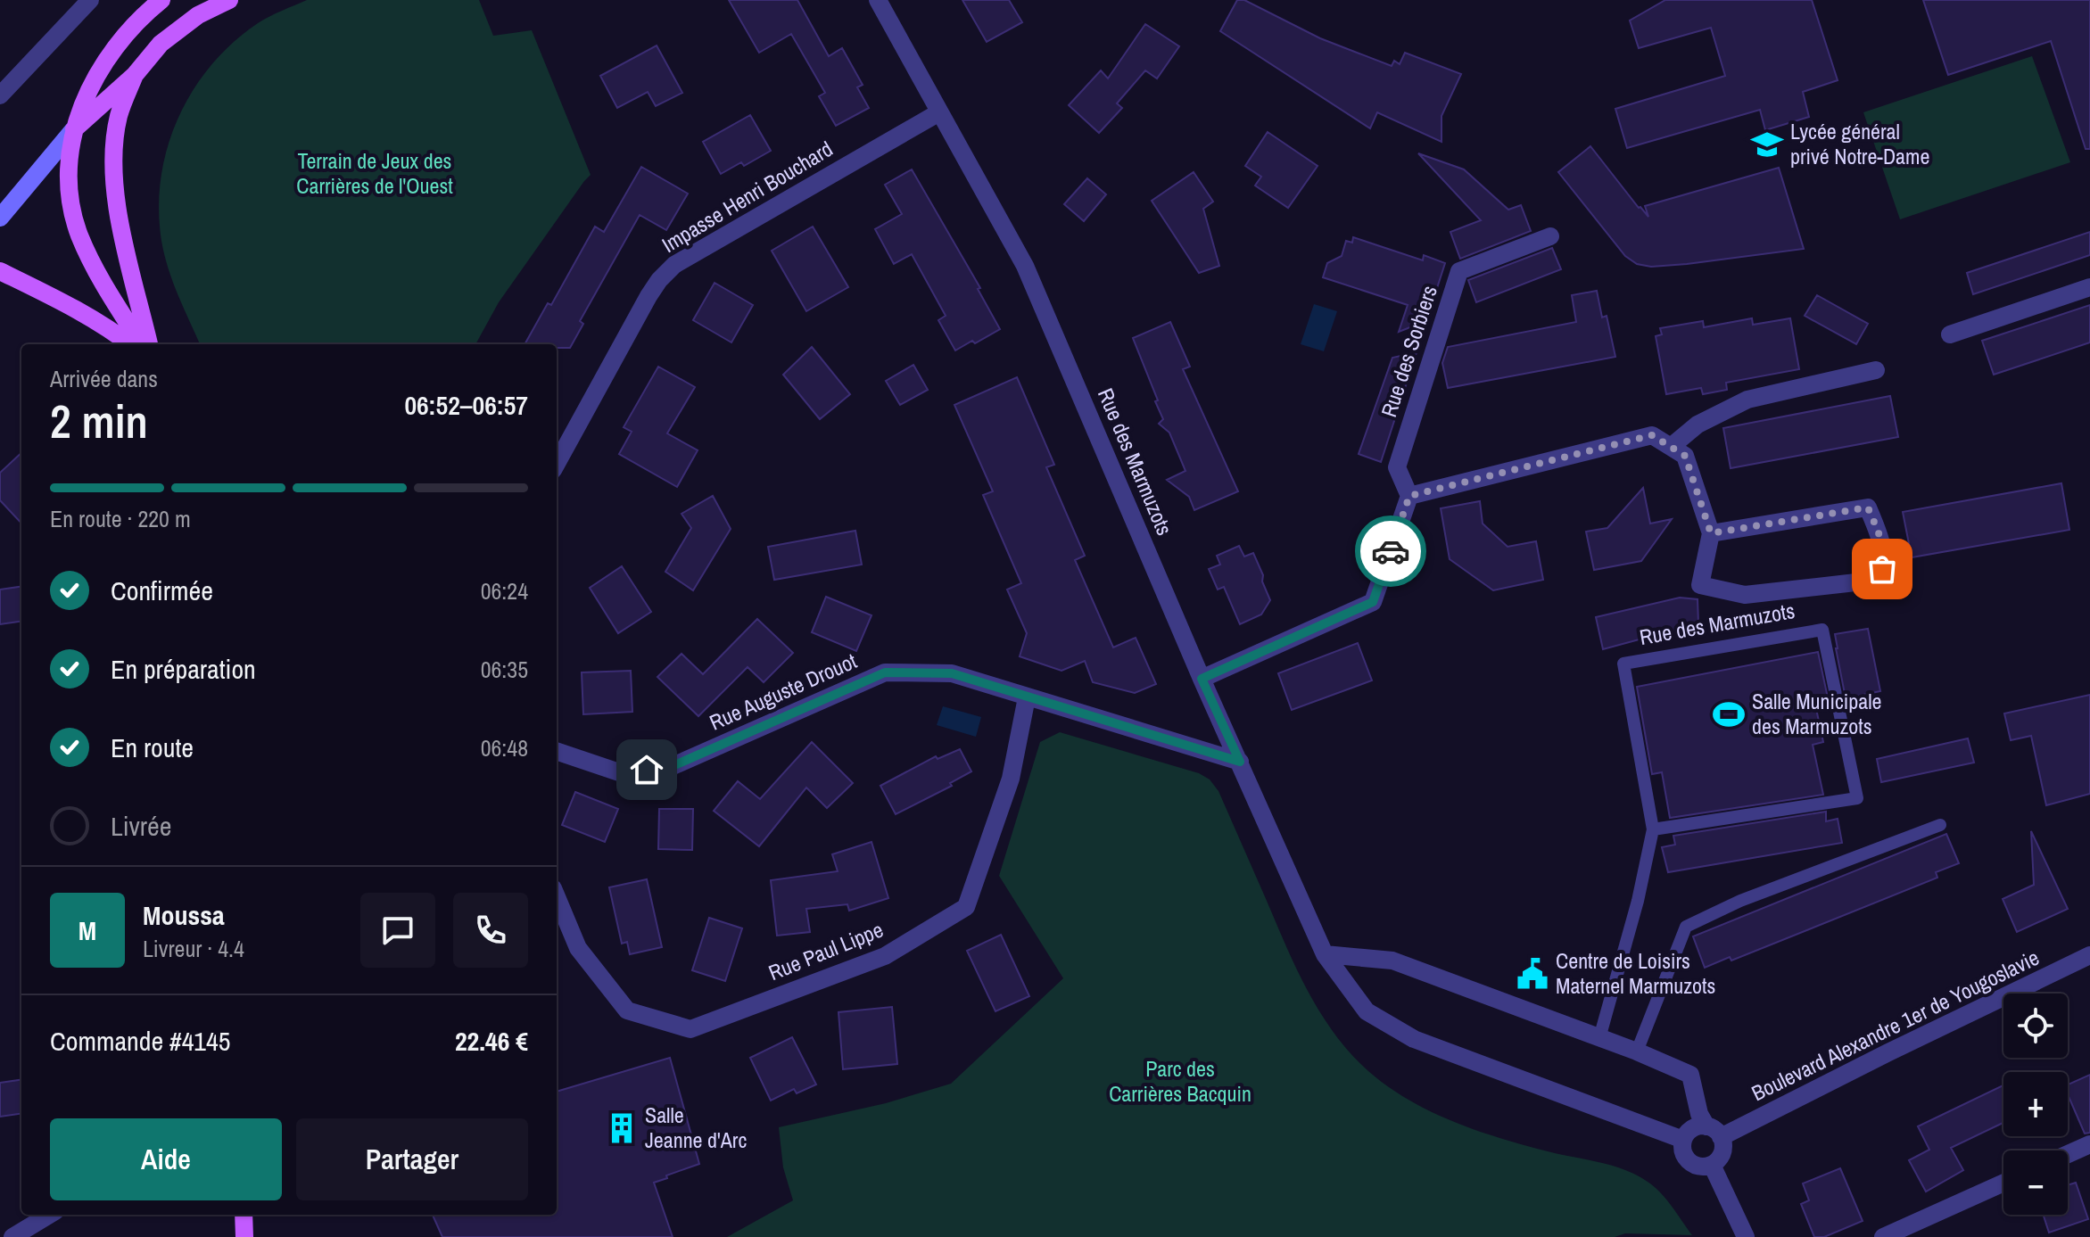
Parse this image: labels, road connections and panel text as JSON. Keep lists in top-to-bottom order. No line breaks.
{"streets":{"street":["Impasse Henri Bouchard","Rue des Sorbiers","Rue des Marmuzots","Rue Auguste Drouot","Rue Paul Lippe","Boulevard Alexandre 1er de Yougoslavie"]},"crossings":[["Impasse Henri Bouchard","Rue des Marmuzots"],["Rue des Marmuzots","Rue Auguste Drouot"],["Rue des Marmuzots","Boulevard Alexandre 1er de Yougoslavie"],["Rue Auguste Drouot","Rue Paul Lippe"]],"parks":["Terrain de Jeux des Carrières de l'Ouest","Parc des Carrières Bacquin"],"places":{"school or university":["Lycée général privé Notre-Dame"],"sports":["Salle Municipale des Marmuzots"],"public building":["Centre de Loisirs Maternel Marmuzots"],"building":["Salle Jeanne d'Arc"]},"page":{"heading":["2 min","Arrivée dans","06:52–06:57"],"panel":["Moussa","Livreur · 4.4","Commande #4145","22.46 €"],"bar":"En route · 220 m","list":[["Confirmée","06:24"],["En préparation","06:35"],["En route","06:48"],"Livrée"],"round":"M","map_buttons":["+","−"],"buttons":["Aide","Partager"]}}
